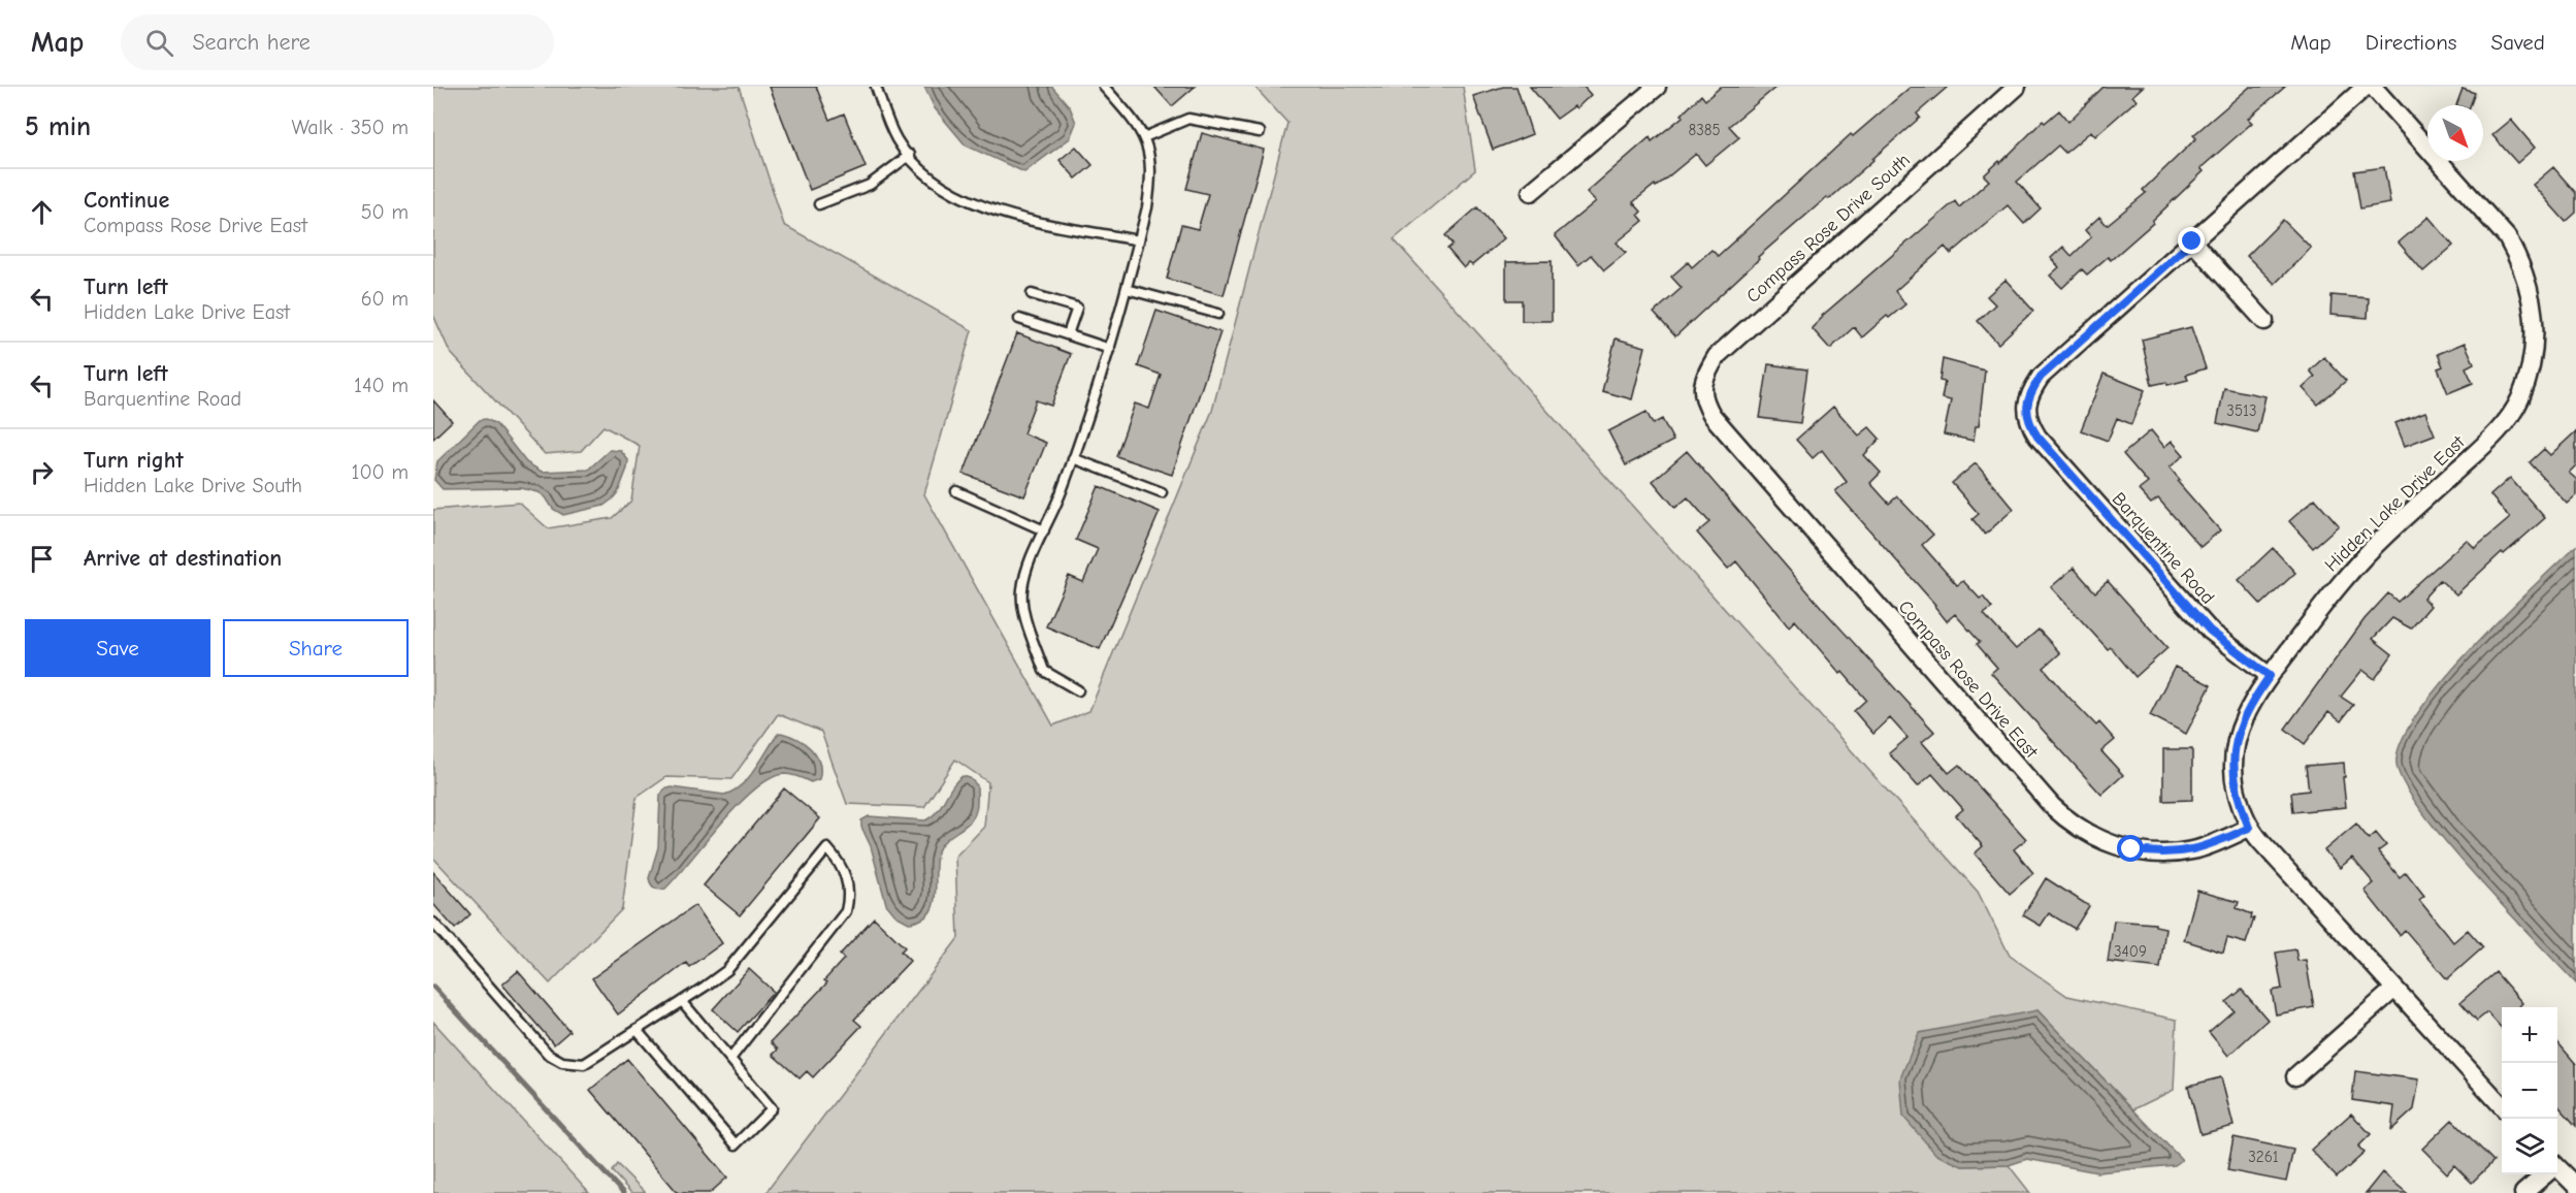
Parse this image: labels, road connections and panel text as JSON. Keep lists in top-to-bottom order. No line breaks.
{"streets":{"street":["Compass Rose Drive South","Hidden Lake Drive East","Barquentine Road","Compass Rose Drive East"]},"crossings":[["Compass Rose Drive South","Compass Rose Drive East"],["Hidden Lake Drive East","Barquentine Road"],["Hidden Lake Drive East","Compass Rose Drive East"]],"house_numbers":["8385","3513","3409","3261"],"north":"bottom right","page":{"header":"Map","search":"Search here","nav":["Map","Directions","Saved"],"heading":["5 min","Walk · 350 m"],"list":[["Continue","Compass Rose Drive East","50 m"],["Turn left","Hidden Lake Drive East","60 m"],["Turn left","Barquentine Road","140 m"],["Turn right","Hidden Lake Drive South","100 m"],"Arrive at destination"],"buttons":["Save","Share"],"map_buttons":["+","−"]}}
